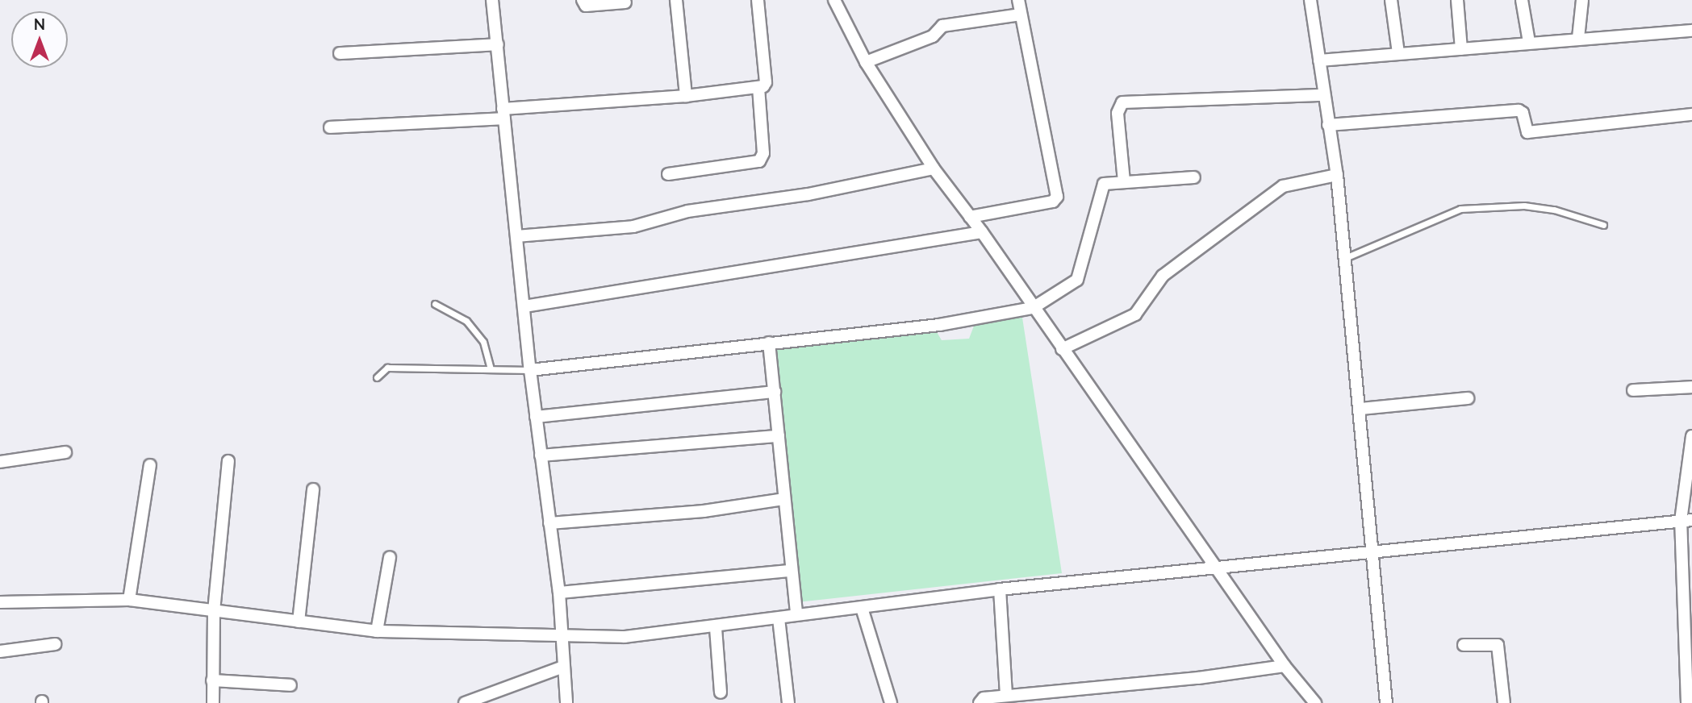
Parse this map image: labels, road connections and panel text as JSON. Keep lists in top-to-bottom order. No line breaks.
{"north":"top"}
